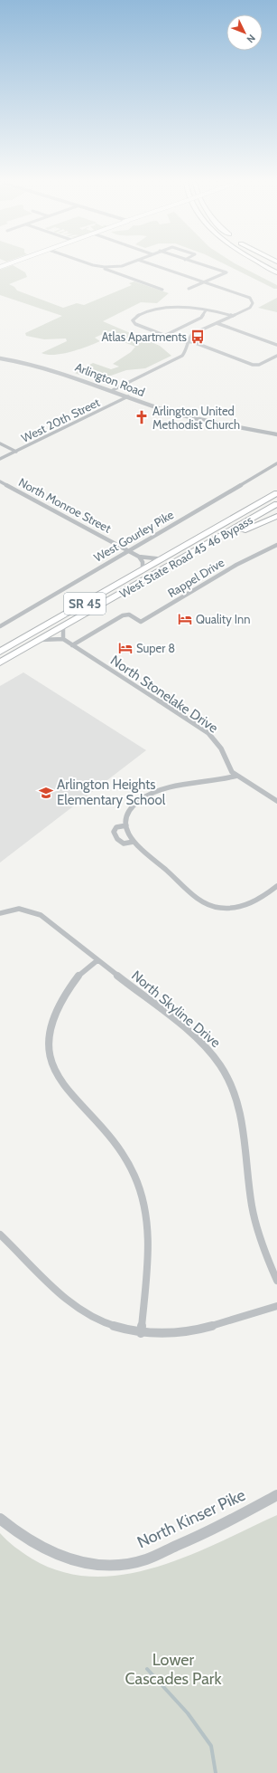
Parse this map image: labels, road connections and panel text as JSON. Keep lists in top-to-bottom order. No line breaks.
{"streets":{"highway":["West State Road 45 46 Bypass","SR 45"],"street":["Arlington Road","West 20th Street","North Monroe Street","West Gourley Pike","Rappel Drive","North Stonelake Drive","North Skyline Drive","North Kinser Pike"]},"crossings":[["Arlington Road","West 20th Street"],["North Monroe Street","West Gourley Pike"],["North Monroe Street","West State Road 45 46 Bypass"],["Rappel Drive","North Stonelake Drive"]],"parks":["Lower Cascades Park"],"places":{"bus stop":["Atlas Apartments"],"church":["Arlington United Methodist Church"],"hotel":["Quality Inn","Super 8"],"school or university":["Arlington Heights Elementary School"]},"north":"bottom right"}
